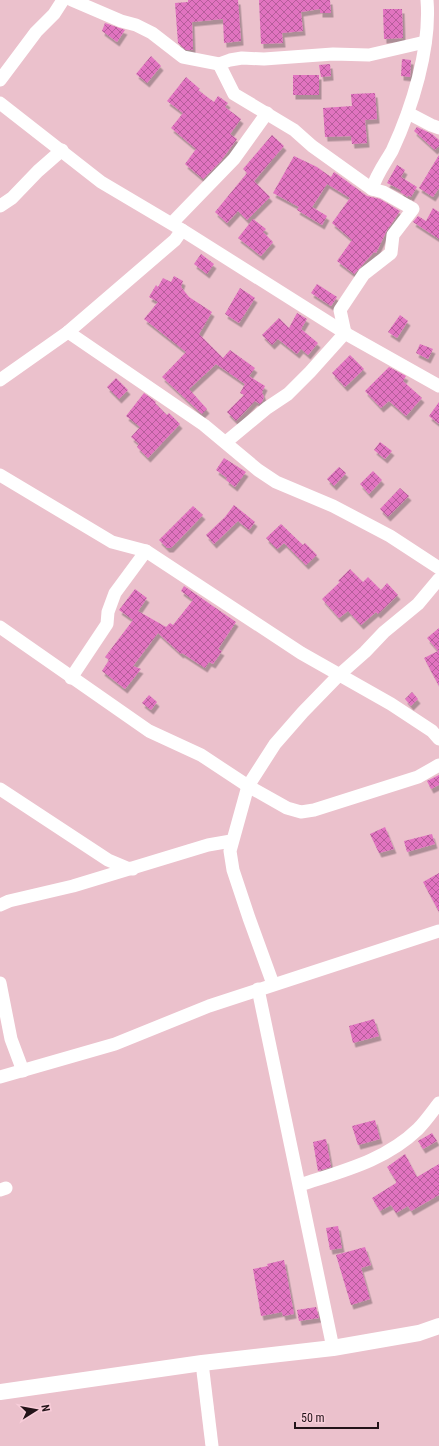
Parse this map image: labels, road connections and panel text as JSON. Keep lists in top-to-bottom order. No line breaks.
{"scale_bar":"50 m","north":"right"}
